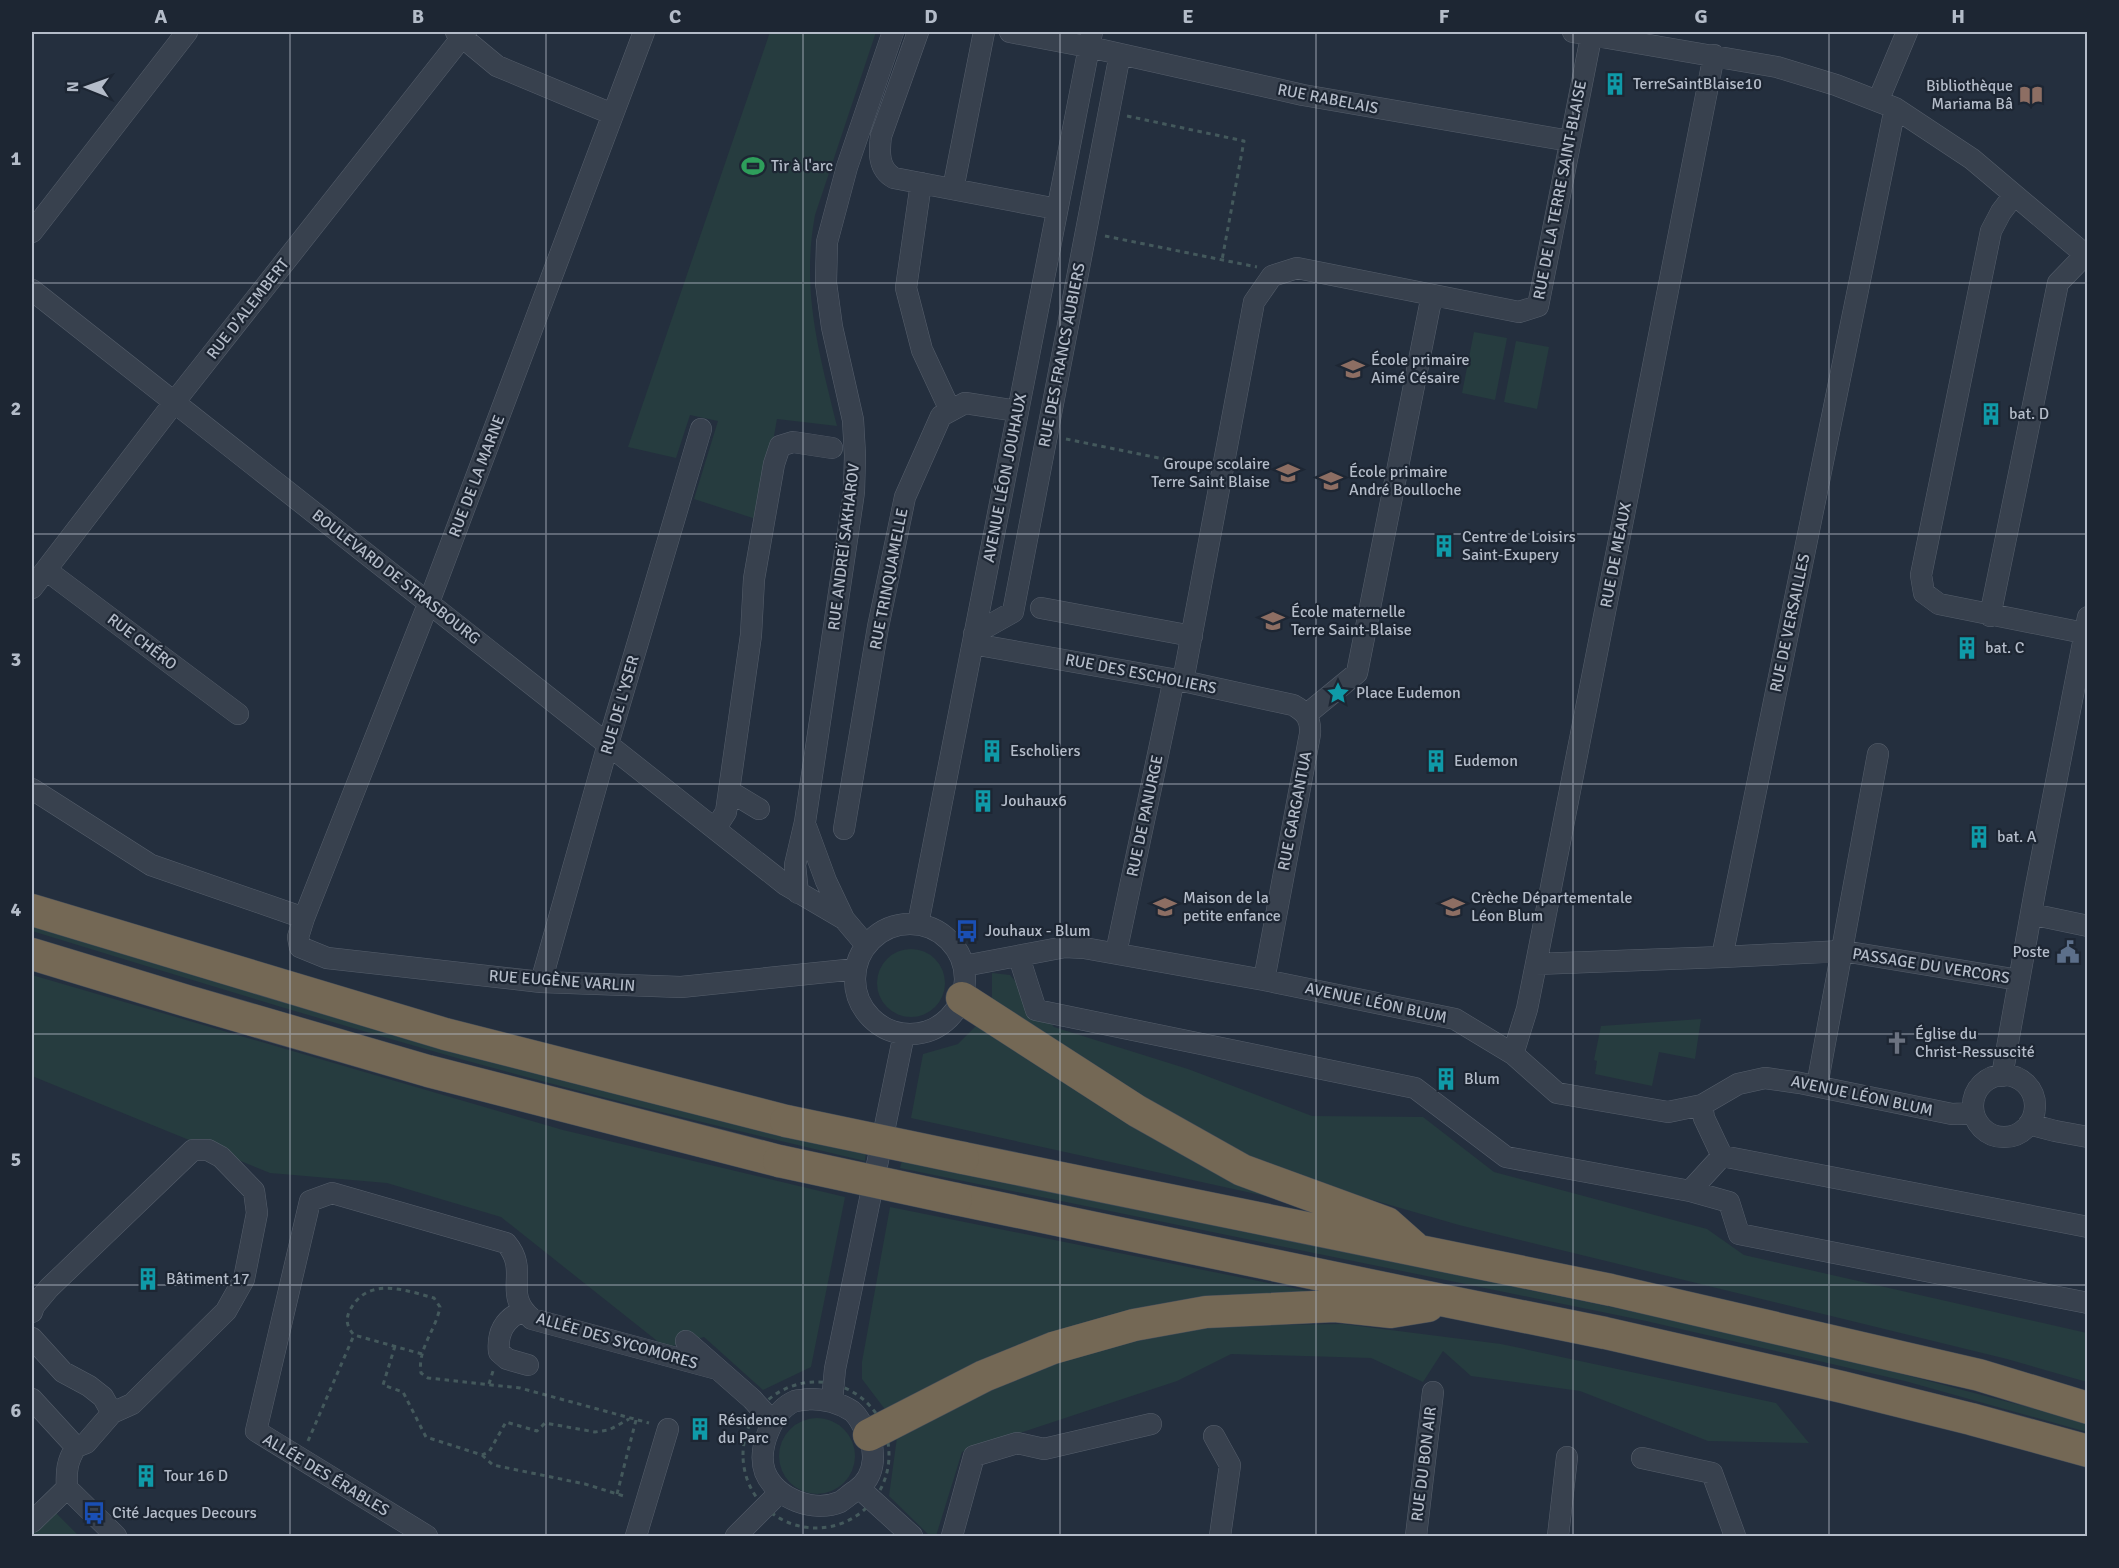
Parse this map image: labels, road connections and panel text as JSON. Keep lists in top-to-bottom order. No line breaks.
{"streets":{"street":["RUE RABELAIS","RUE DE LA TERRE SAINT-BLAISE","RUE D'ALEMBERT","RUE DES FRANCS AUBIERS","RUE DE LA MARNE","AVENUE LÉON JOUHAUX","RUE ANDREÏ SAKHAROV","RUE DE MEAUX","BOULEVARD DE STRASBOURG","RUE TRINQUAMELLE","RUE DE VERSAILLES","RUE CHÉRO","RUE DES ESCHOLIERS","RUE DE L'YSER","RUE GARGANTUA","RUE DE PANURGE","PASSAGE DU VERCORS","RUE EUGÈNE VARLIN","AVENUE LÉON BLUM","ALLÉE DES SYCOMORES","RUE DU BON AIR","ALLÉE DES ÉRABLES"]},"crossings":[["RUE RABELAIS","RUE DE LA TERRE SAINT-BLAISE"],["RUE RABELAIS","RUE DES FRANCS AUBIERS"],["RUE RABELAIS","AVENUE LÉON JOUHAUX"],["RUE D'ALEMBERT","BOULEVARD DE STRASBOURG"],["RUE D'ALEMBERT","RUE CHÉRO"],["RUE DES FRANCS AUBIERS","AVENUE LÉON JOUHAUX"],["RUE DES FRANCS AUBIERS","RUE DES ESCHOLIERS"],["RUE DE LA MARNE","BOULEVARD DE STRASBOURG"],["RUE DE LA MARNE","RUE EUGÈNE VARLIN"],["AVENUE LÉON JOUHAUX","RUE ANDREÏ SAKHAROV"],["AVENUE LÉON JOUHAUX","RUE DES ESCHOLIERS"],["AVENUE LÉON JOUHAUX","RUE EUGÈNE VARLIN"],["AVENUE LÉON JOUHAUX","AVENUE LÉON BLUM"],["RUE ANDREÏ SAKHAROV","BOULEVARD DE STRASBOURG"],["RUE ANDREÏ SAKHAROV","RUE EUGÈNE VARLIN"],["RUE ANDREÏ SAKHAROV","AVENUE LÉON BLUM"],["RUE DE MEAUX","AVENUE LÉON BLUM"],["BOULEVARD DE STRASBOURG","RUE DE L'YSER"],["RUE DE VERSAILLES","PASSAGE DU VERCORS"],["RUE DES ESCHOLIERS","RUE GARGANTUA"],["RUE DES ESCHOLIERS","RUE DE PANURGE"],["RUE DE L'YSER","RUE EUGÈNE VARLIN"],["RUE GARGANTUA","AVENUE LÉON BLUM"],["RUE DE PANURGE","AVENUE LÉON BLUM"],["RUE EUGÈNE VARLIN","AVENUE LÉON BLUM"],["ALLÉE DES SYCOMORES","ALLÉE DES ÉRABLES"]],"places":{"building":["TerreSaintBlaise10","bat. D","Centre de Loisirs Saint-Exupery","bat. C","Escholiers","Eudemon","Jouhaux6","bat. A","Blum","Bâtiment 17","Résidence du Parc","Tour 16 D"],"library":["Bibliothèque Mariama Bâ"],"sports":["Tir à l'arc"],"school or university":["École primaire Aimé Césaire","Groupe scolaire Terre Saint Blaise","École primaire André Boulloche","École maternelle Terre Saint-Blaise","Maison de la petite enfance","Crèche Départementale Léon Blum"],"place":["Place Eudemon"],"bus stop":["Jouhaux - Blum","Cité Jacques Decours"],"public building":["Poste"],"church":["Église du Christ-Ressuscité"]},"north":"left","grid":{"columns":["A","B","C","D","E","F","G","H"],"rows":["1","2","3","4","5","6"]}}
